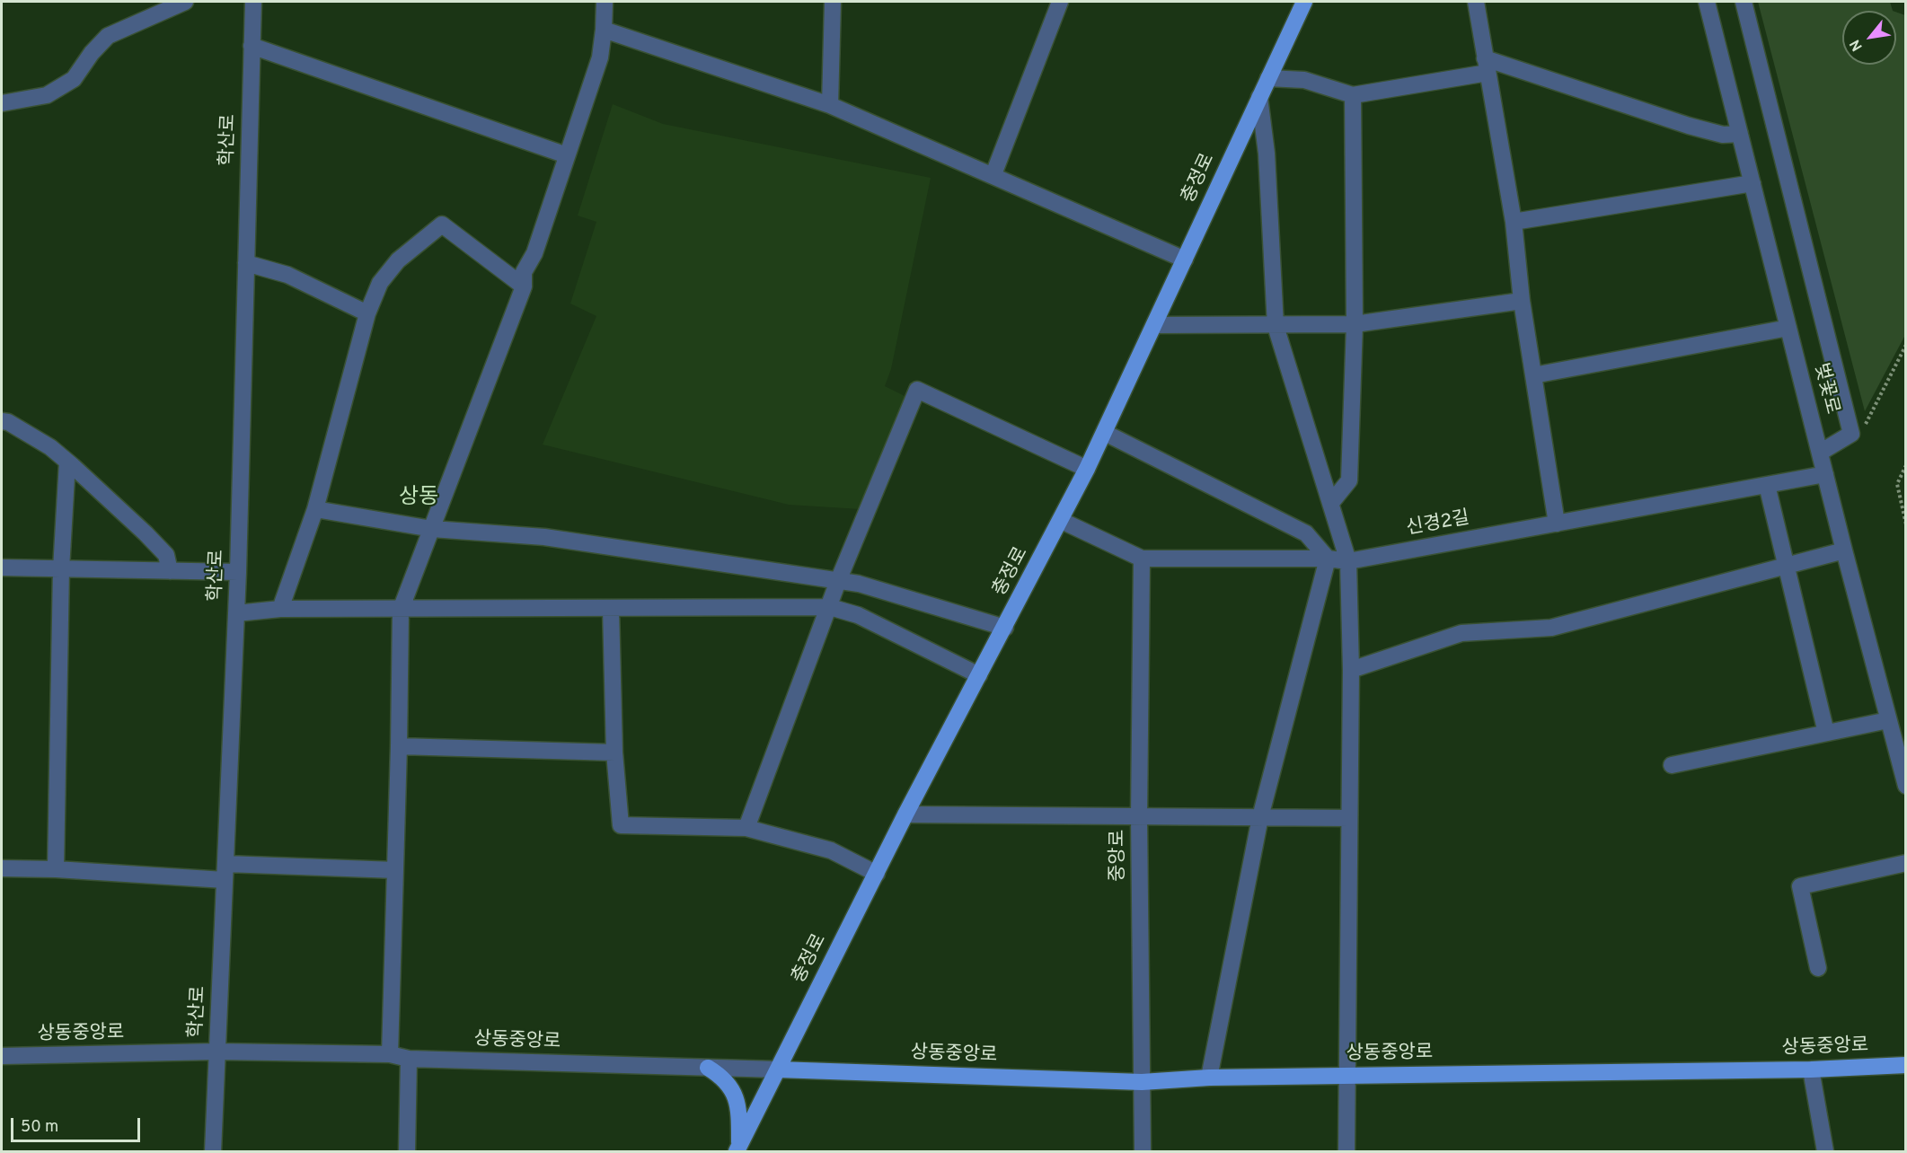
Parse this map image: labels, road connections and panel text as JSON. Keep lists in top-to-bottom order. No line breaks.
{"streets":{"main road":["충정로","상동중앙로"],"street":["학산로","벚꽃로","신경2길","중앙로"]},"crossings":[["학산로","상동중앙로"],["충정로","신경2길"],["충정로","상동중앙로"],["벚꽃로","신경2길"],["신경2길","중앙로"],["중앙로","상동중앙로"]],"districts":["상동"],"scale_bar":"50 m","north":"bottom left"}
